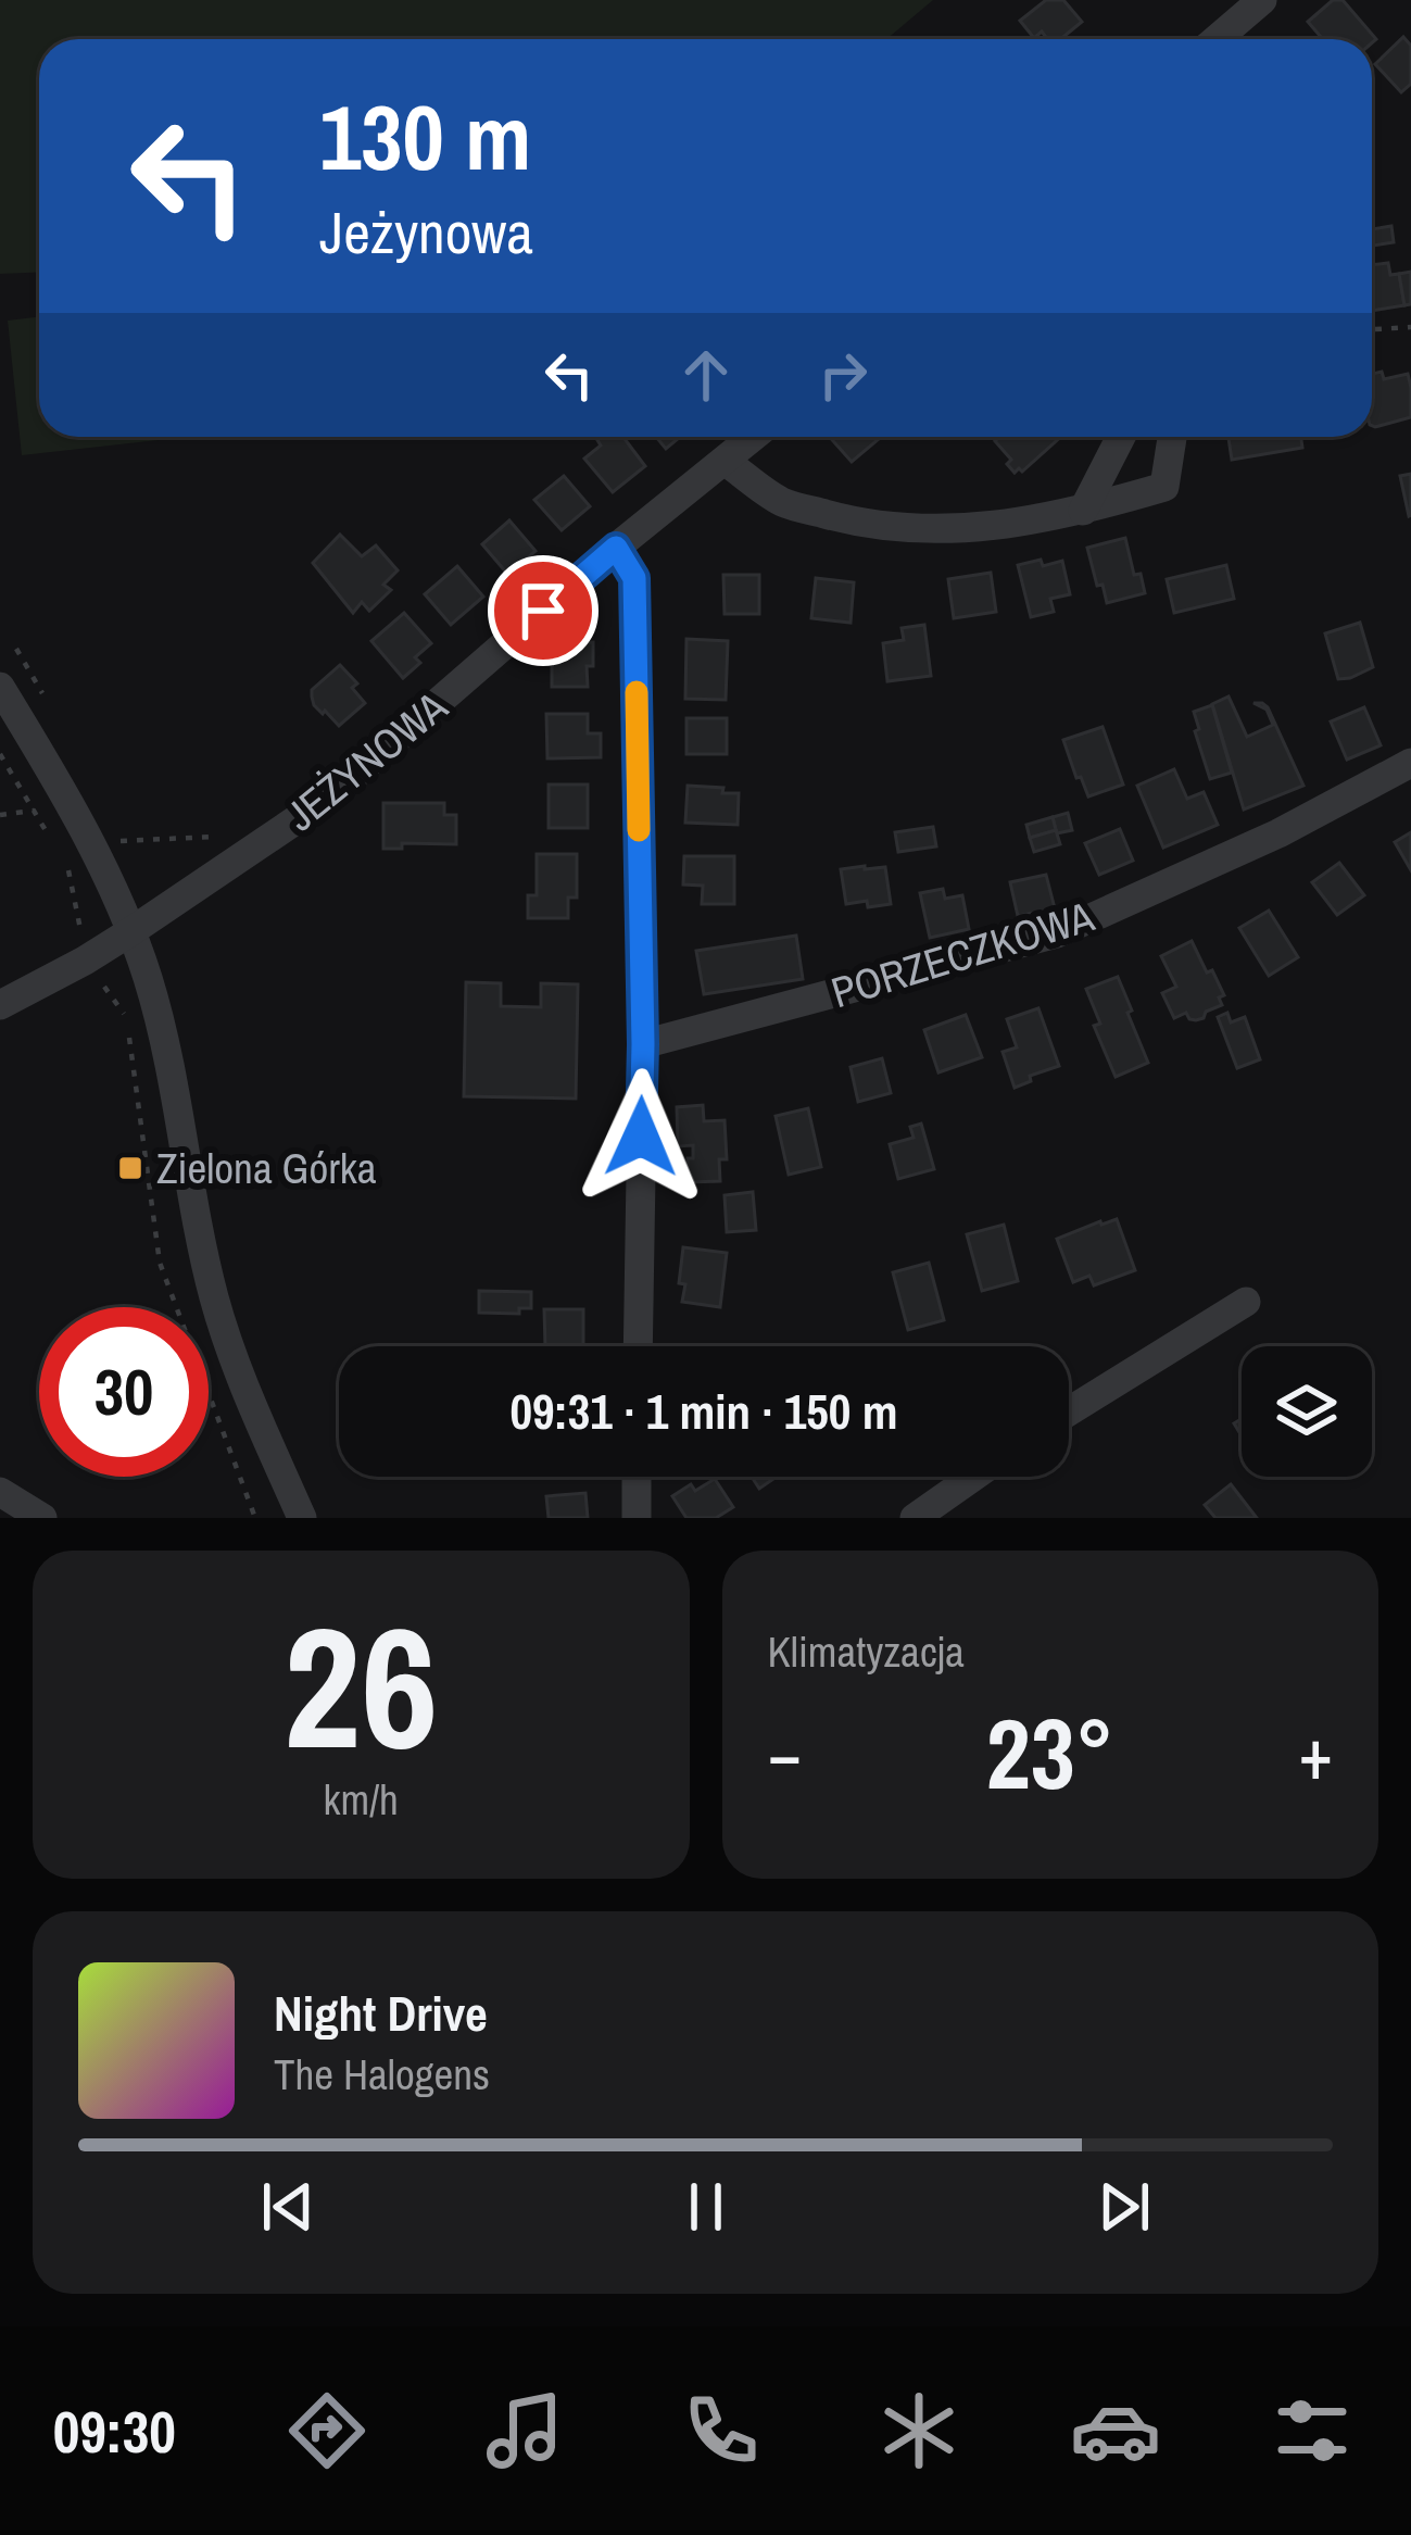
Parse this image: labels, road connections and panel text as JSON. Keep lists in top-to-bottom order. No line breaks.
{"streets":{"street":["JEŻYNOWA","PORZECZKOWA"]},"places":{"transit":["Zielona Górka"]},"page":{"turn":["130 m","Jeżynowa"],"limit":"30","trip":"09:31 · 1 min · 150 m","tile":[["26","km/h"],"Klimatyzacja"],"heat":["−","23°","+"],"song":["Night Drive","The Halogens"],"tabs":"09:30"}}
